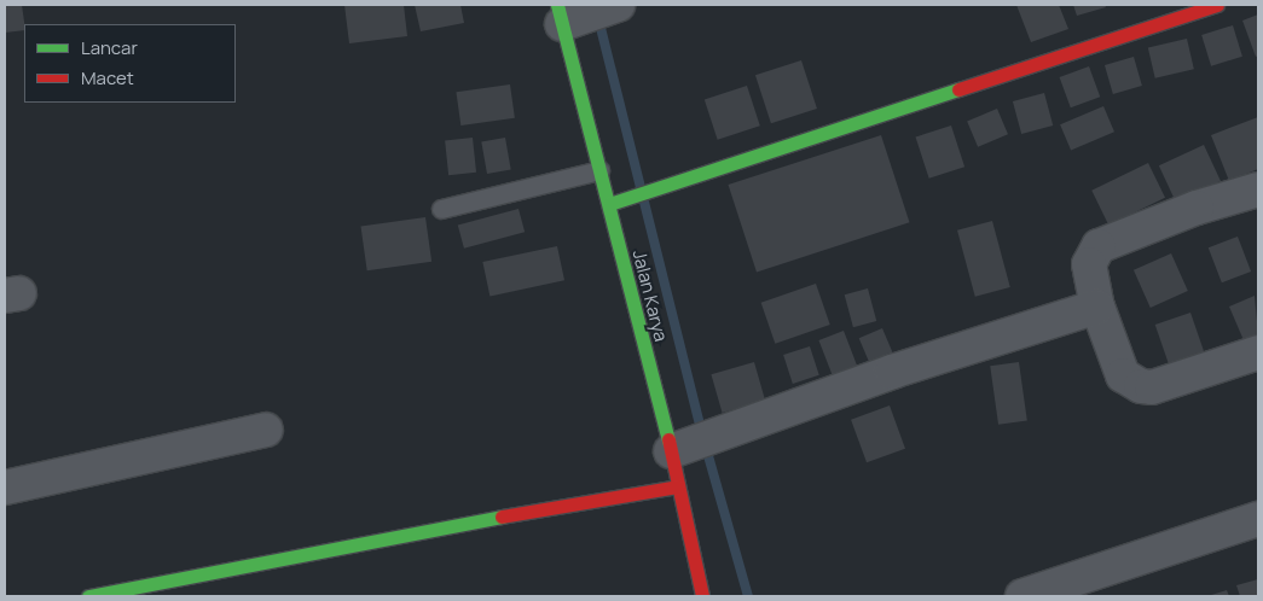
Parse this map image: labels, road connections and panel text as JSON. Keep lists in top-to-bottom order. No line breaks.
{"streets":{"street":["Jalan Karya"]},"legend":["Lancar","Macet"]}
